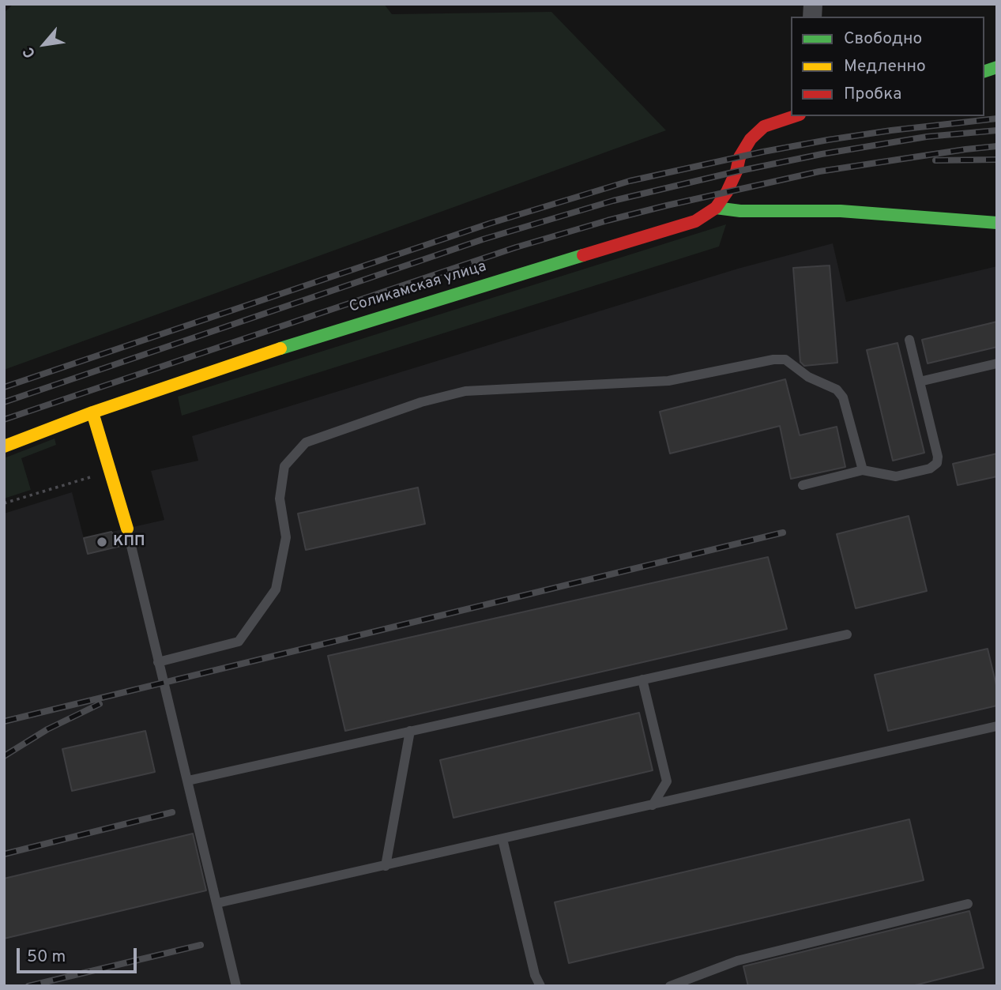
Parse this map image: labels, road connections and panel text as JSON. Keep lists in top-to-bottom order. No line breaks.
{"streets":{"main road":["Соликамская улица"]},"places":["КПП"],"legend":["Свободно","Медленно","Пробка"],"scale_bar":"50 m","north":"bottom left"}
